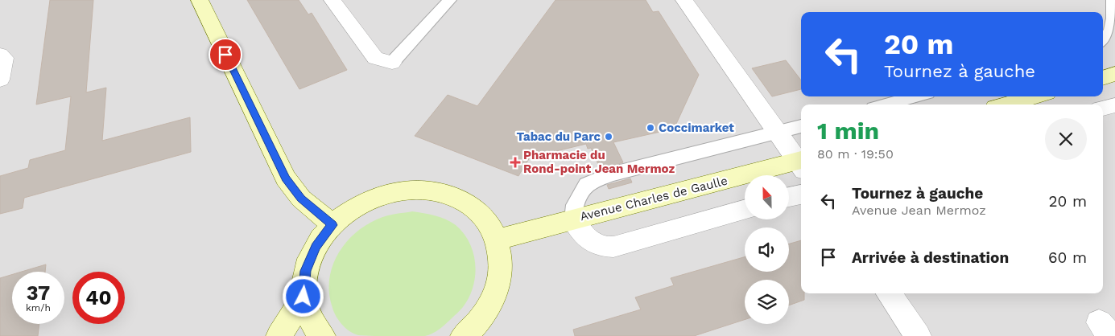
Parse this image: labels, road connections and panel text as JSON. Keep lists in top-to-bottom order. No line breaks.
{"streets":{"street":["Avenue Charles de Gaulle"]},"places":{"other":["Coccimarket","Tabac du Parc"],"health":["Pharmacie du Rond-point Jean Mermoz"]},"north":"top","page":{"turn":["20 m","Tournez à gauche"],"heading":["1 min","80 m · 19:50"],"list":[{"name":"Tournez à gauche","note":"Avenue Jean Mermoz","value":"20 m"},{"name":"Arrivée à destination","value":"60 m"}],"speed":"37 km/h","limit":"40"}}
